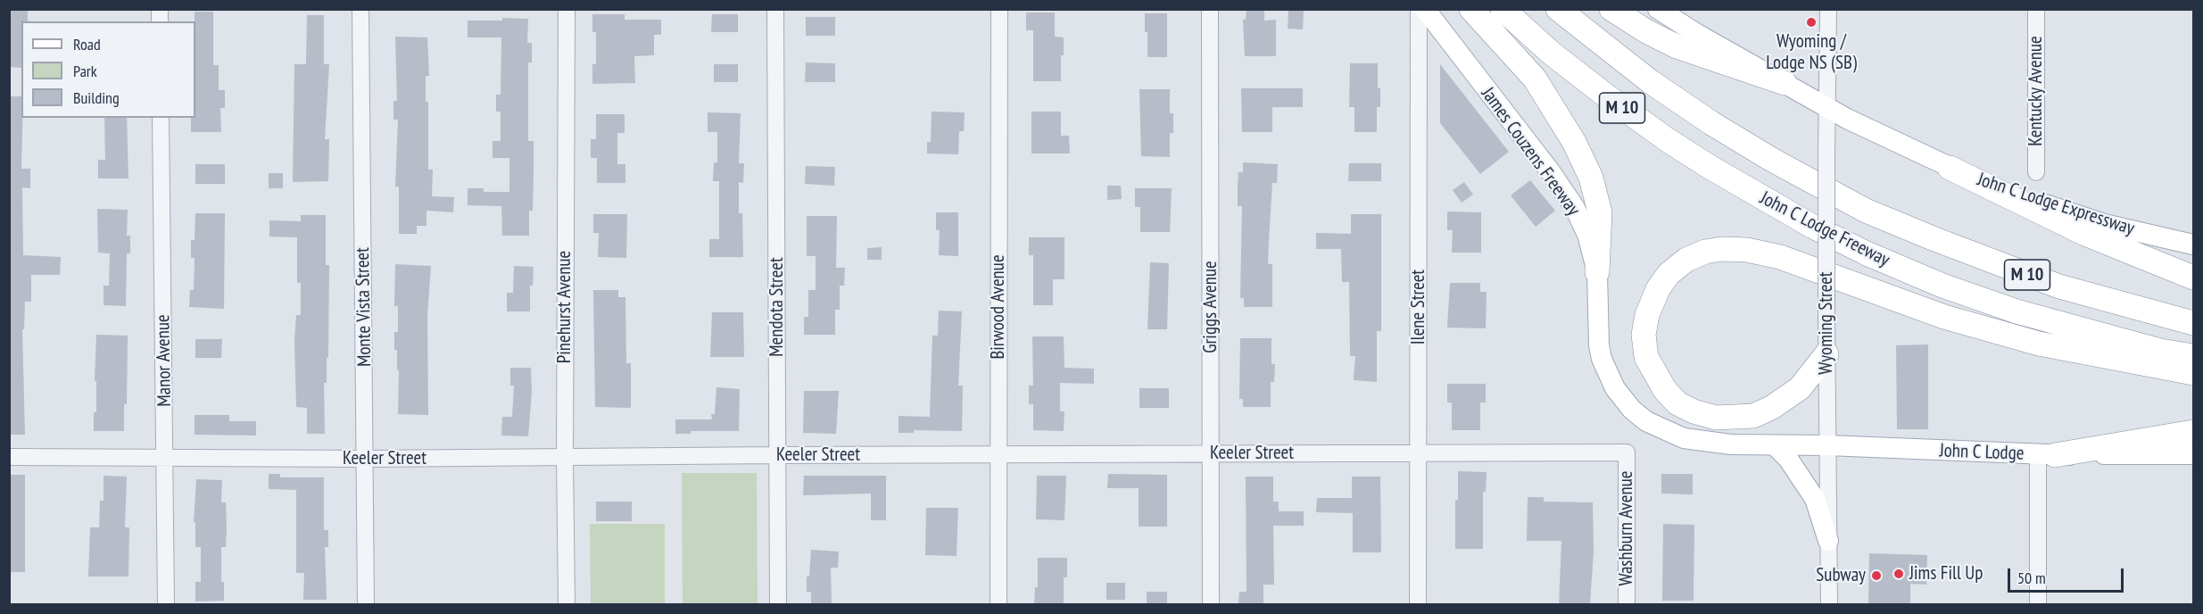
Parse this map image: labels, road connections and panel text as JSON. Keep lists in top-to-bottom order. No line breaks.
{"streets":{"highway":["M 10","John C Lodge Freeway"],"main road":["James Couzens Freeway","John C Lodge Expressway","John C Lodge"],"street":["Kentucky Avenue","Monte Vista Street","Pinehurst Avenue","Mendota Street","Birwood Avenue","Griggs Avenue","Ilene Street","Wyoming Street","Manor Avenue","Keeler Street","Washburn Avenue"]},"crossings":[["James Couzens Freeway","John C Lodge"],["John C Lodge Expressway","Wyoming Street"],["Monte Vista Street","Keeler Street"],["Pinehurst Avenue","Keeler Street"],["Mendota Street","Keeler Street"],["Birwood Avenue","Keeler Street"],["Griggs Avenue","Keeler Street"],["Ilene Street","Keeler Street"],["Wyoming Street","John C Lodge"],["Manor Avenue","Keeler Street"],["Keeler Street","Washburn Avenue"]],"places":["Wyoming / Lodge NS (SB)","Jims Fill Up","Subway"],"legend":["Road","Park","Building"],"scale_bar":"50 m"}
